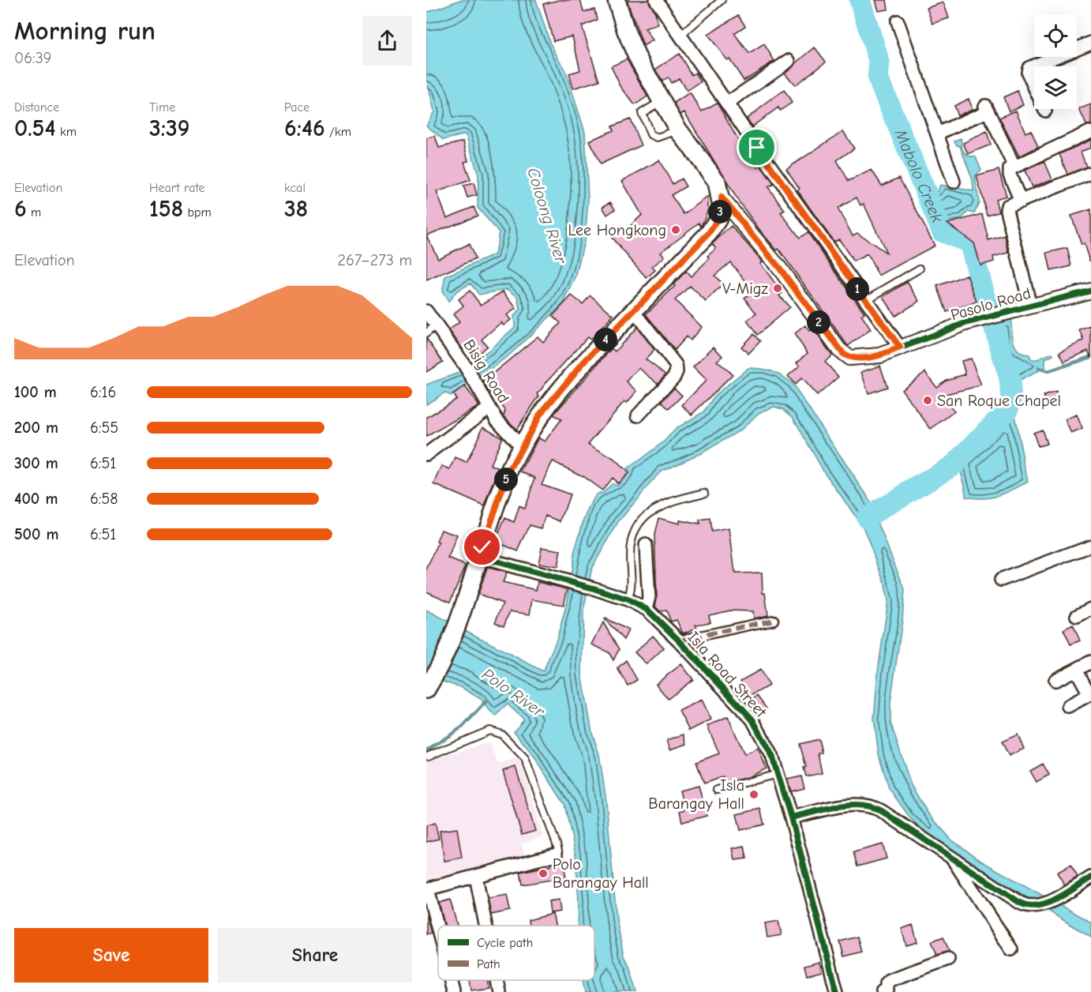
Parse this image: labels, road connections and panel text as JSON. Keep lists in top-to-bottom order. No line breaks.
{"streets":{"street":["Pasolo Road","Bisig Road","Isla Road Street"]},"water":["Mabolo Creek","Coloong River","Polo River"],"places":["Lee Hongkong","V-Migz","San Roque Chapel","Isla Barangay Hall","Polo Barangay Hall"],"legend":["Cycle path","Path"],"page":{"heading":["Morning run","06:39"],"stats":[["Distance","0.54 km"],["Time","3:39"],["Pace","6:46 /km"],["Elevation","6 m"],["Heart rate","158 bpm"],["kcal","38"]],"pins":["3","1","2","4","5"],"chart":["Elevation","267–273 m"],"list":[{"name":"100 m","note":"6:16"},{"name":"200 m","note":"6:55"},{"name":"300 m","note":"6:51"},{"name":"400 m","note":"6:58"},{"name":"500 m","note":"6:51"}],"buttons":["Save","Share"]}}
